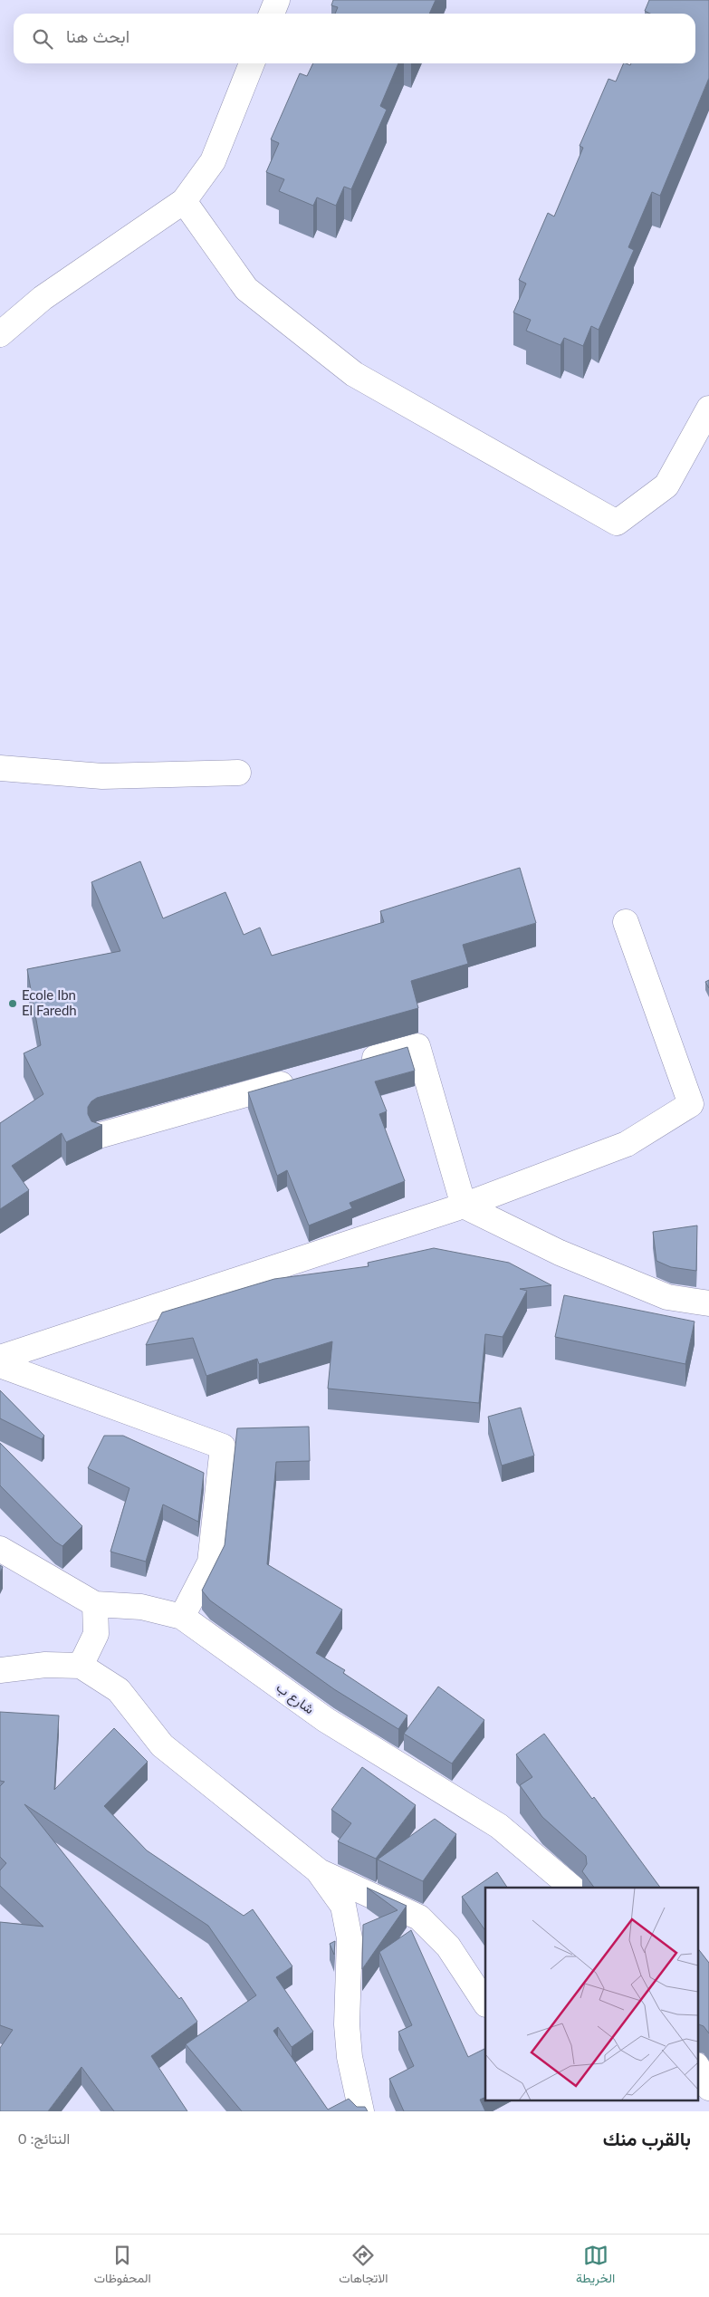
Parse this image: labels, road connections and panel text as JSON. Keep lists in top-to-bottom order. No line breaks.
{"streets":{"street":["شارع ب"]},"places":["Ecole Ibn El Faredh"],"page":{"search":"ابحث هنا","heading":["بالقرب منك","النتائج: 0"],"nav":["الخريطة","الاتجاهات","المحفوظات"]}}
